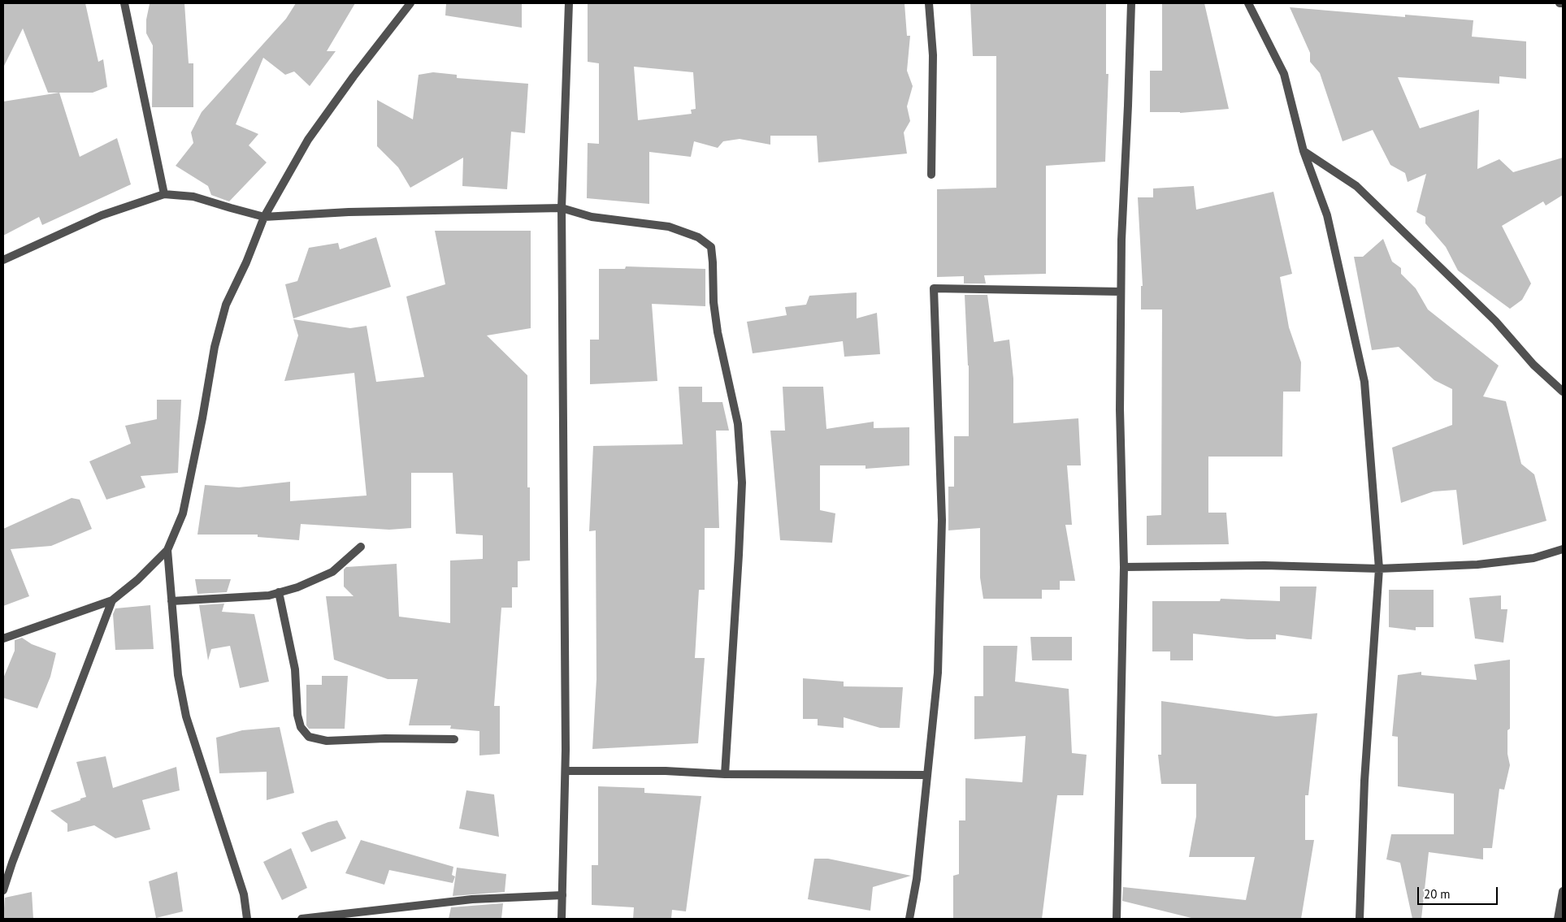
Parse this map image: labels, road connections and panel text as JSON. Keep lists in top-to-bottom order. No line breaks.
{"scale_bar":"20 m"}
